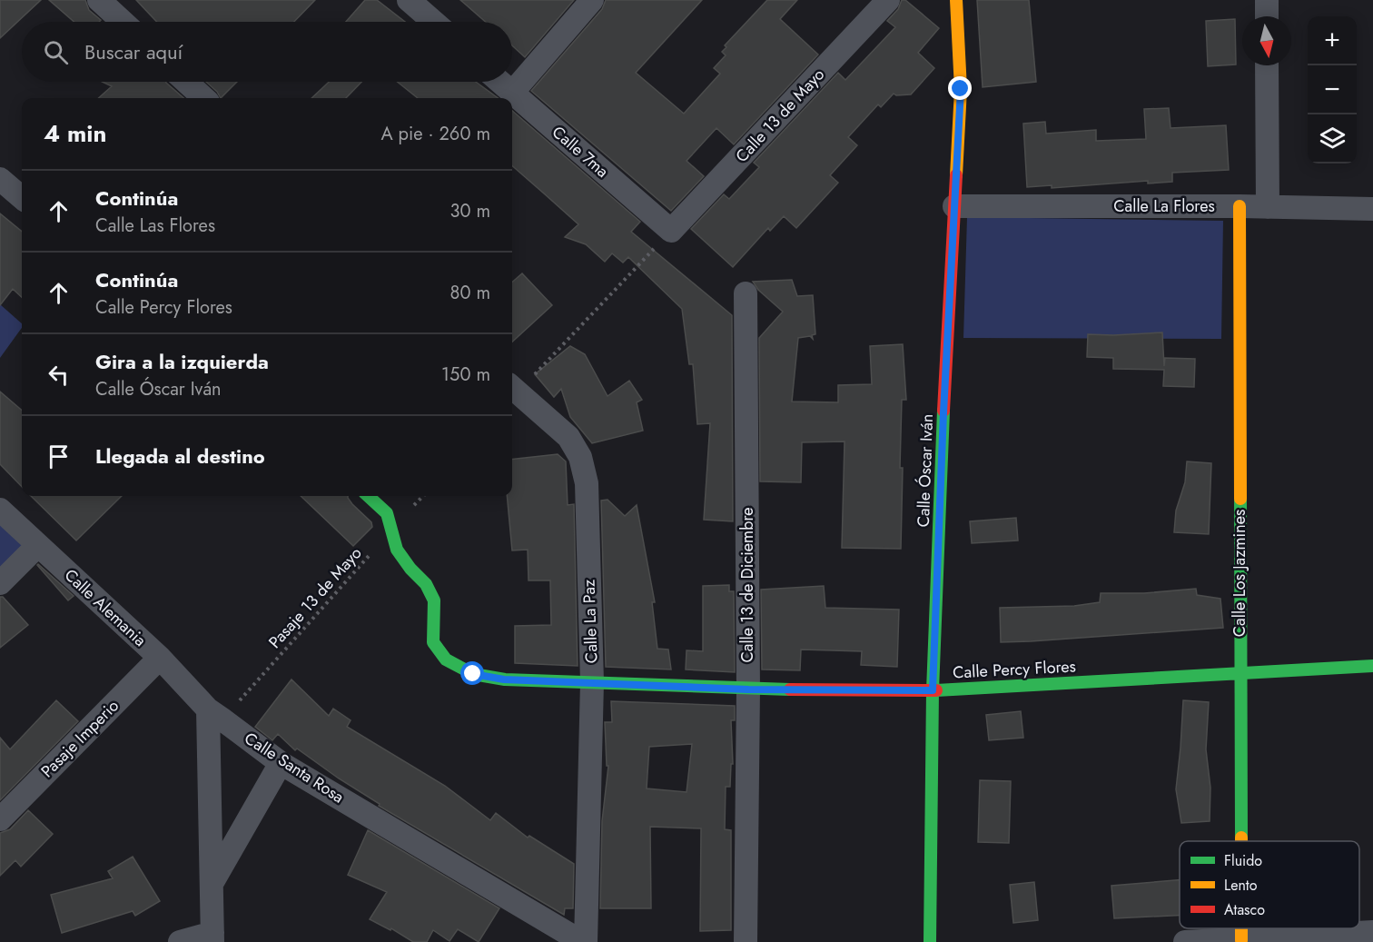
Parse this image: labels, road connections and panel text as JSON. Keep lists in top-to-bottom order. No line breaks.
{"streets":{"street":["Calle 13 de Mayo","Calle 7ma","Calle La Flores","Calle Óscar Iván","Calle Los Jazmines","Calle 13 de Diciembre","Calle Alemania","Calle La Paz","Calle Percy Flores","Pasaje Imperio","Calle Santa Rosa"],"path":["Pasaje 13 de Mayo"]},"crossings":[["Calle 13 de Mayo","Calle 7ma"],["Calle La Flores","Calle Óscar Iván"],["Calle La Flores","Calle Los Jazmines"],["Calle Óscar Iván","Calle Percy Flores"],["Calle Los Jazmines","Calle Percy Flores"],["Calle 13 de Diciembre","Calle Percy Flores"],["Pasaje 13 de Mayo","Calle Alemania"],["Pasaje 13 de Mayo","Calle Percy Flores"],["Pasaje 13 de Mayo","Calle Santa Rosa"],["Calle Alemania","Pasaje Imperio"],["Calle Alemania","Calle Santa Rosa"],["Calle La Paz","Calle Percy Flores"],["Calle La Paz","Calle Santa Rosa"]],"legend":["Fluido","Lento","Atasco"],"north":"bottom","page":{"map_buttons":["+","−"],"search":"Buscar aquí","heading":["4 min","A pie · 260 m"],"list":[["Continúa","Calle Las Flores","30 m"],["Continúa","Calle Percy Flores","80 m"],["Gira a la izquierda","Calle Óscar Iván","150 m"],"Llegada al destino"]}}
